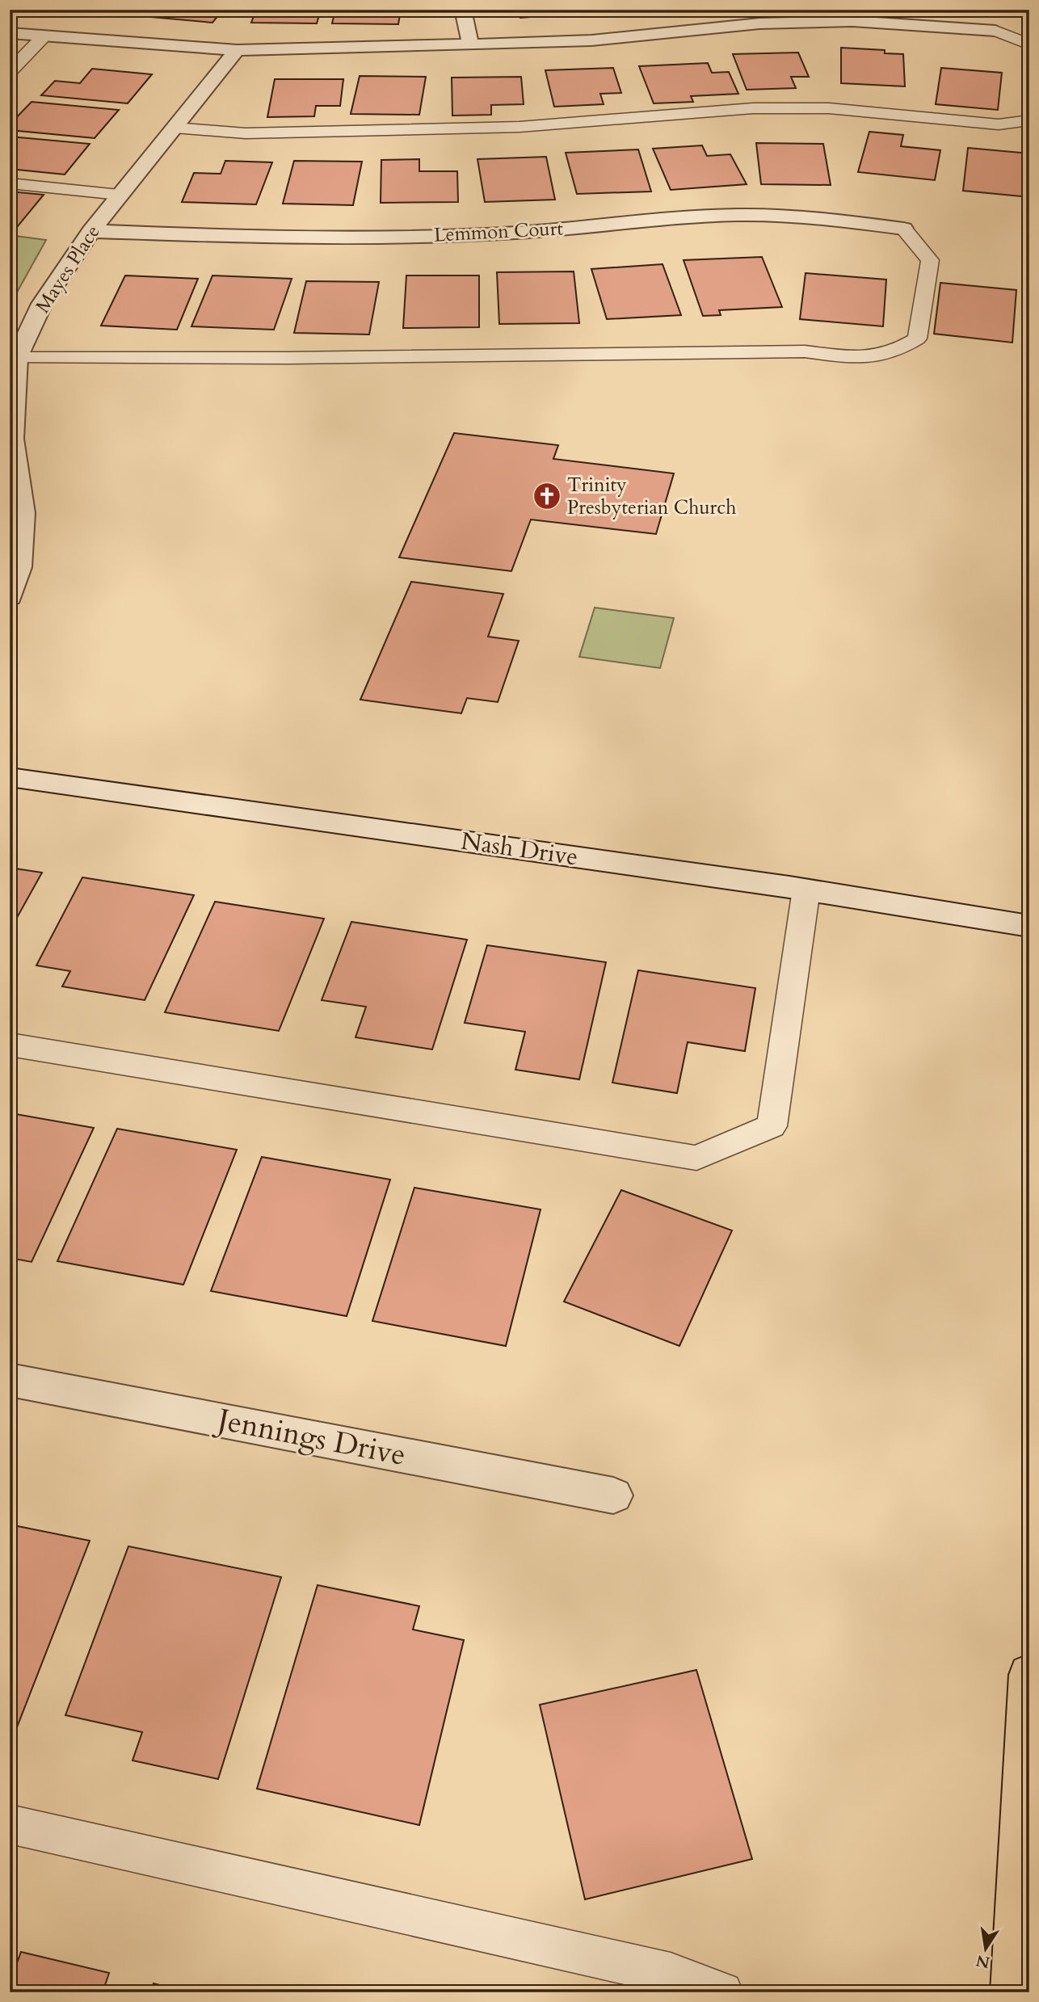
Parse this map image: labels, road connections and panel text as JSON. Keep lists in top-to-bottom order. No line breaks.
{"streets":{"street":["Lemmon Court","Mayes Place","Nash Drive","Jennings Drive"]},"crossings":[["Lemmon Court","Mayes Place"]],"places":{"church":["Trinity Presbyterian Church"]},"north":"bottom"}
